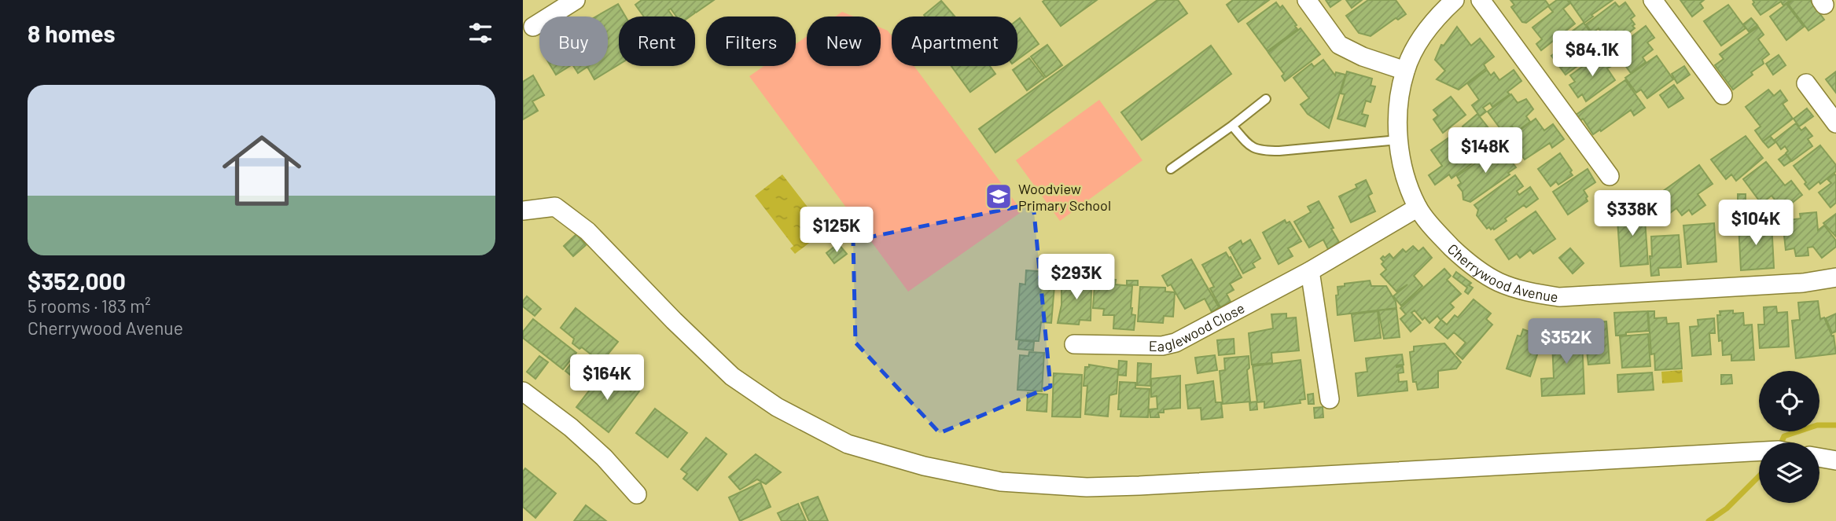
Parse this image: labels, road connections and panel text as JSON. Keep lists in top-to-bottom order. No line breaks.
{"streets":{"street":["Cherrywood Avenue","Eaglewood Close"]},"crossings":[["Cherrywood Avenue","Eaglewood Close"]],"places":{"school or university":["Woodview Primary School"]},"page":{"heading":"8 homes","chip":["Buy","Rent","Filters","New","Apartment"],"price":["$84.1K","$148K","$338K","$104K","$125K","$293K","$352K","$164K"],"list":[{"name":"$352,000","note":"5 rooms · 183 m² · Cherrywood Avenue"}]}}
